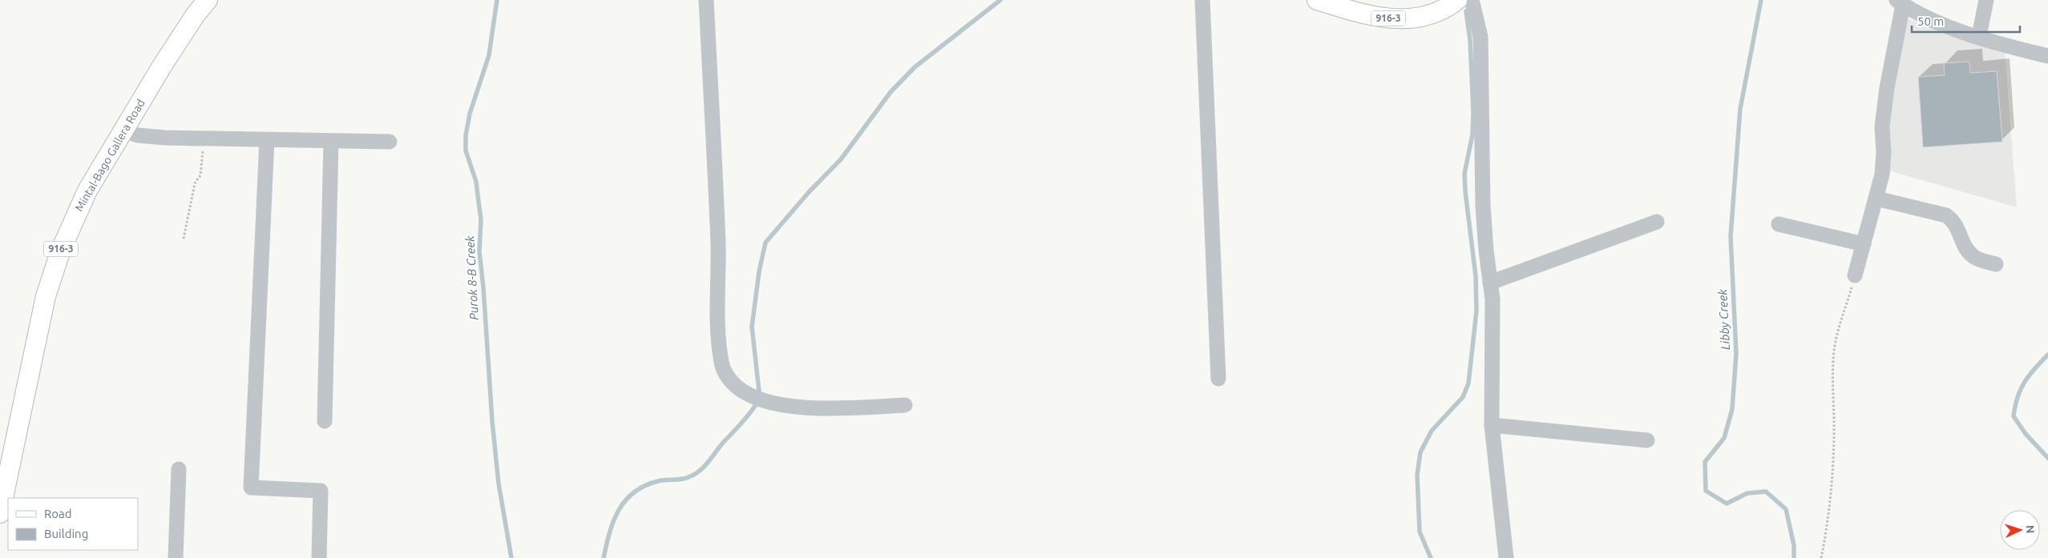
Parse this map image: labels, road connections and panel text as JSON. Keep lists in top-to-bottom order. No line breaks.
{"streets":{"main road":["916-3","Mintal-Bago Gallera Road"]},"water":["Purok 8-B Creek","Libby Creek"],"legend":["Road","Building"],"scale_bar":"50 m","north":"right"}
